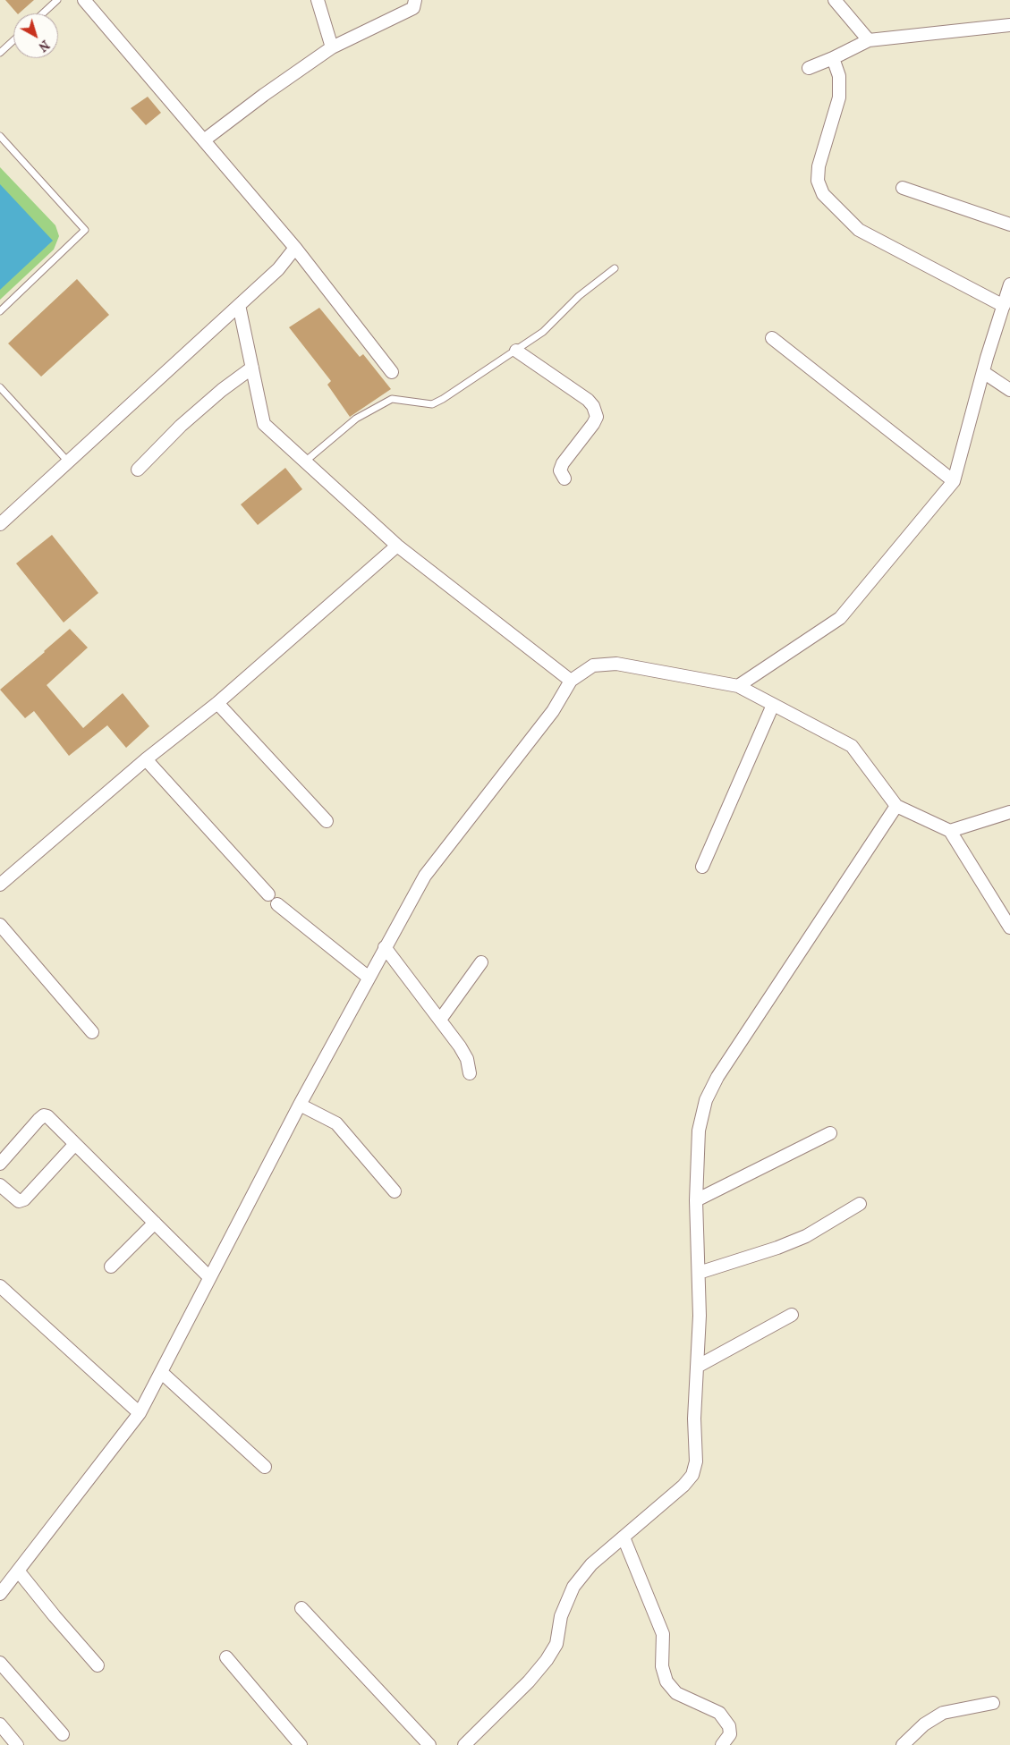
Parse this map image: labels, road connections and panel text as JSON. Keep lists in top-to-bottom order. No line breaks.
{"north":"bottom right"}
